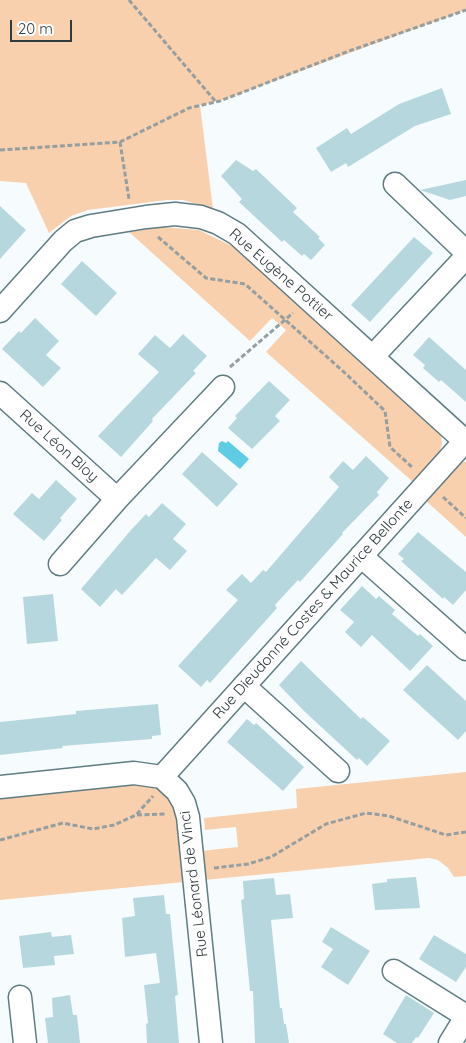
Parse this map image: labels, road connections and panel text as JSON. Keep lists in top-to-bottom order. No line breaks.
{"streets":{"street":["Rue Eugène Pottier","Rue Léon Bloy","Rue Dieudonné Costes & Maurice Bellonte","Rue Léonard de Vinci"]},"crossings":[["Rue Eugène Pottier","Rue Dieudonné Costes & Maurice Bellonte"],["Rue Dieudonné Costes & Maurice Bellonte","Rue Léonard de Vinci"]],"scale_bar":"20 m"}
